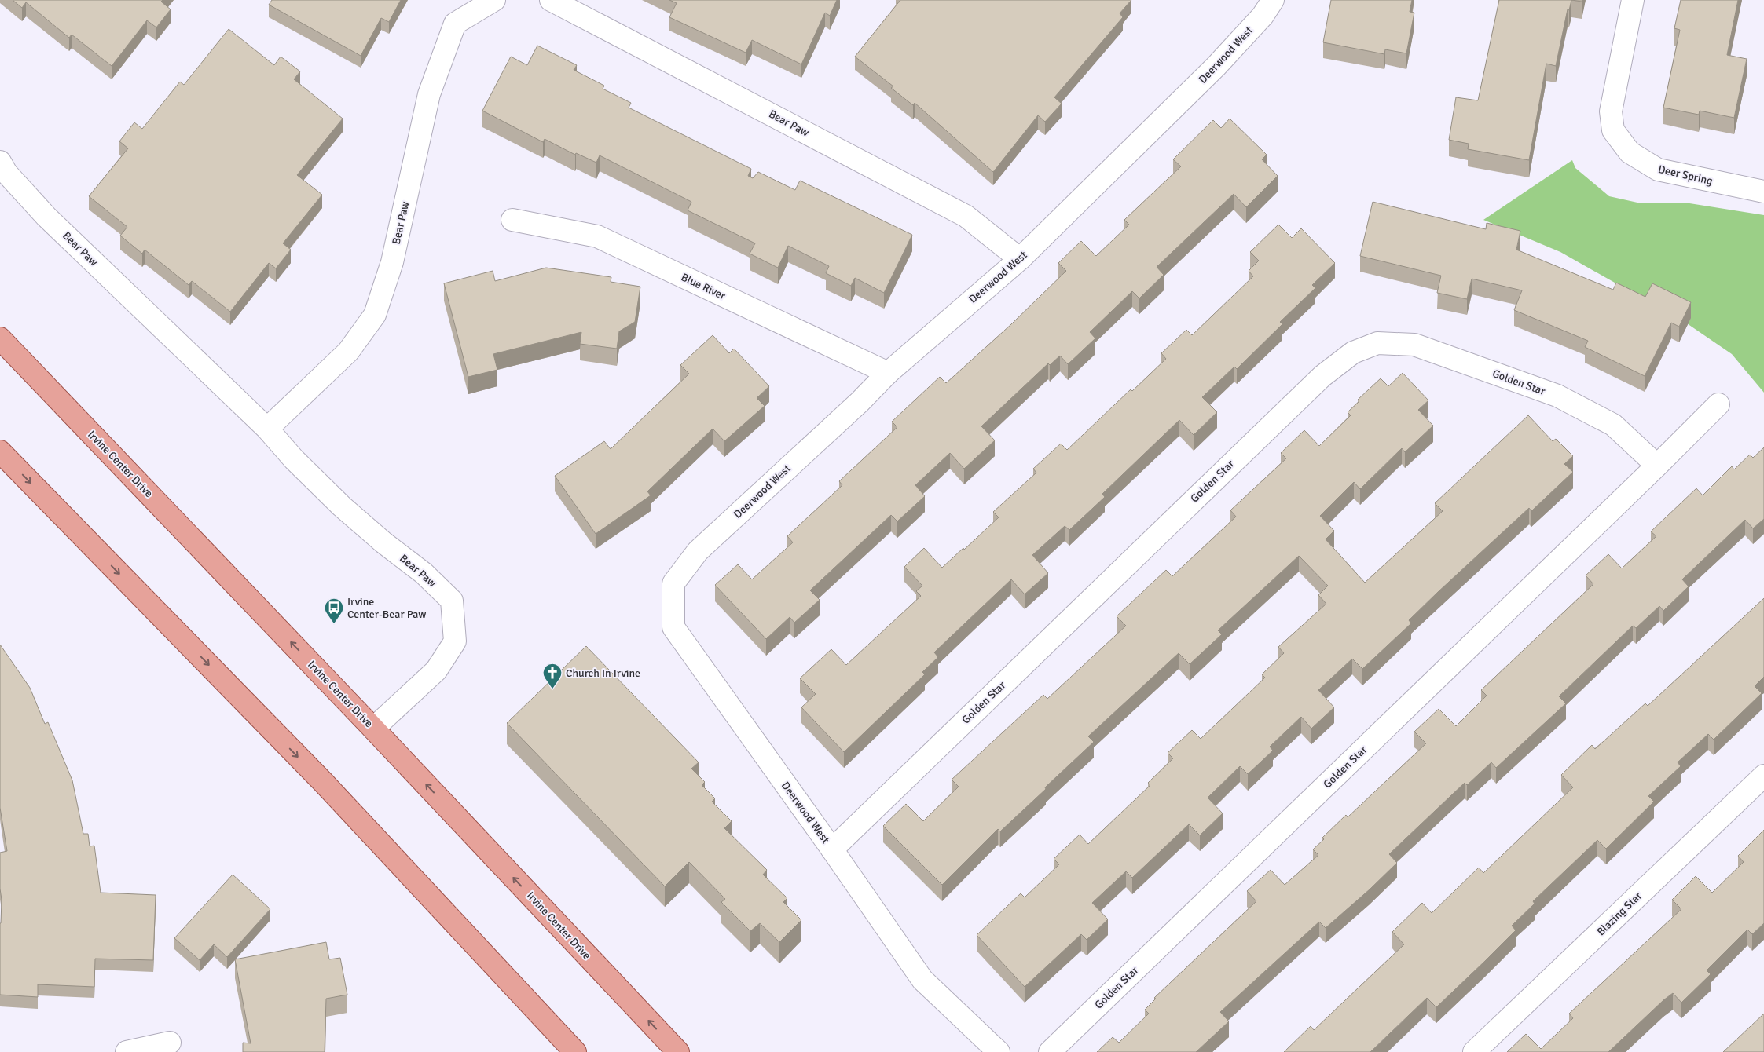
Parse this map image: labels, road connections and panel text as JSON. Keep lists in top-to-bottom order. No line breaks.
{"streets":{"main road":["Irvine Center Drive"],"street":["Deerwood West","Bear Paw","Deer Spring","Blue River","Golden Star","Blazing Star"]},"crossings":[["Deerwood West","Bear Paw"],["Deerwood West","Blue River"],["Deerwood West","Golden Star"],["Bear Paw","Irvine Center Drive"]],"places":{"bus stop":["Irvine Center-Bear Paw"],"church":["Church In Irvine"]}}
